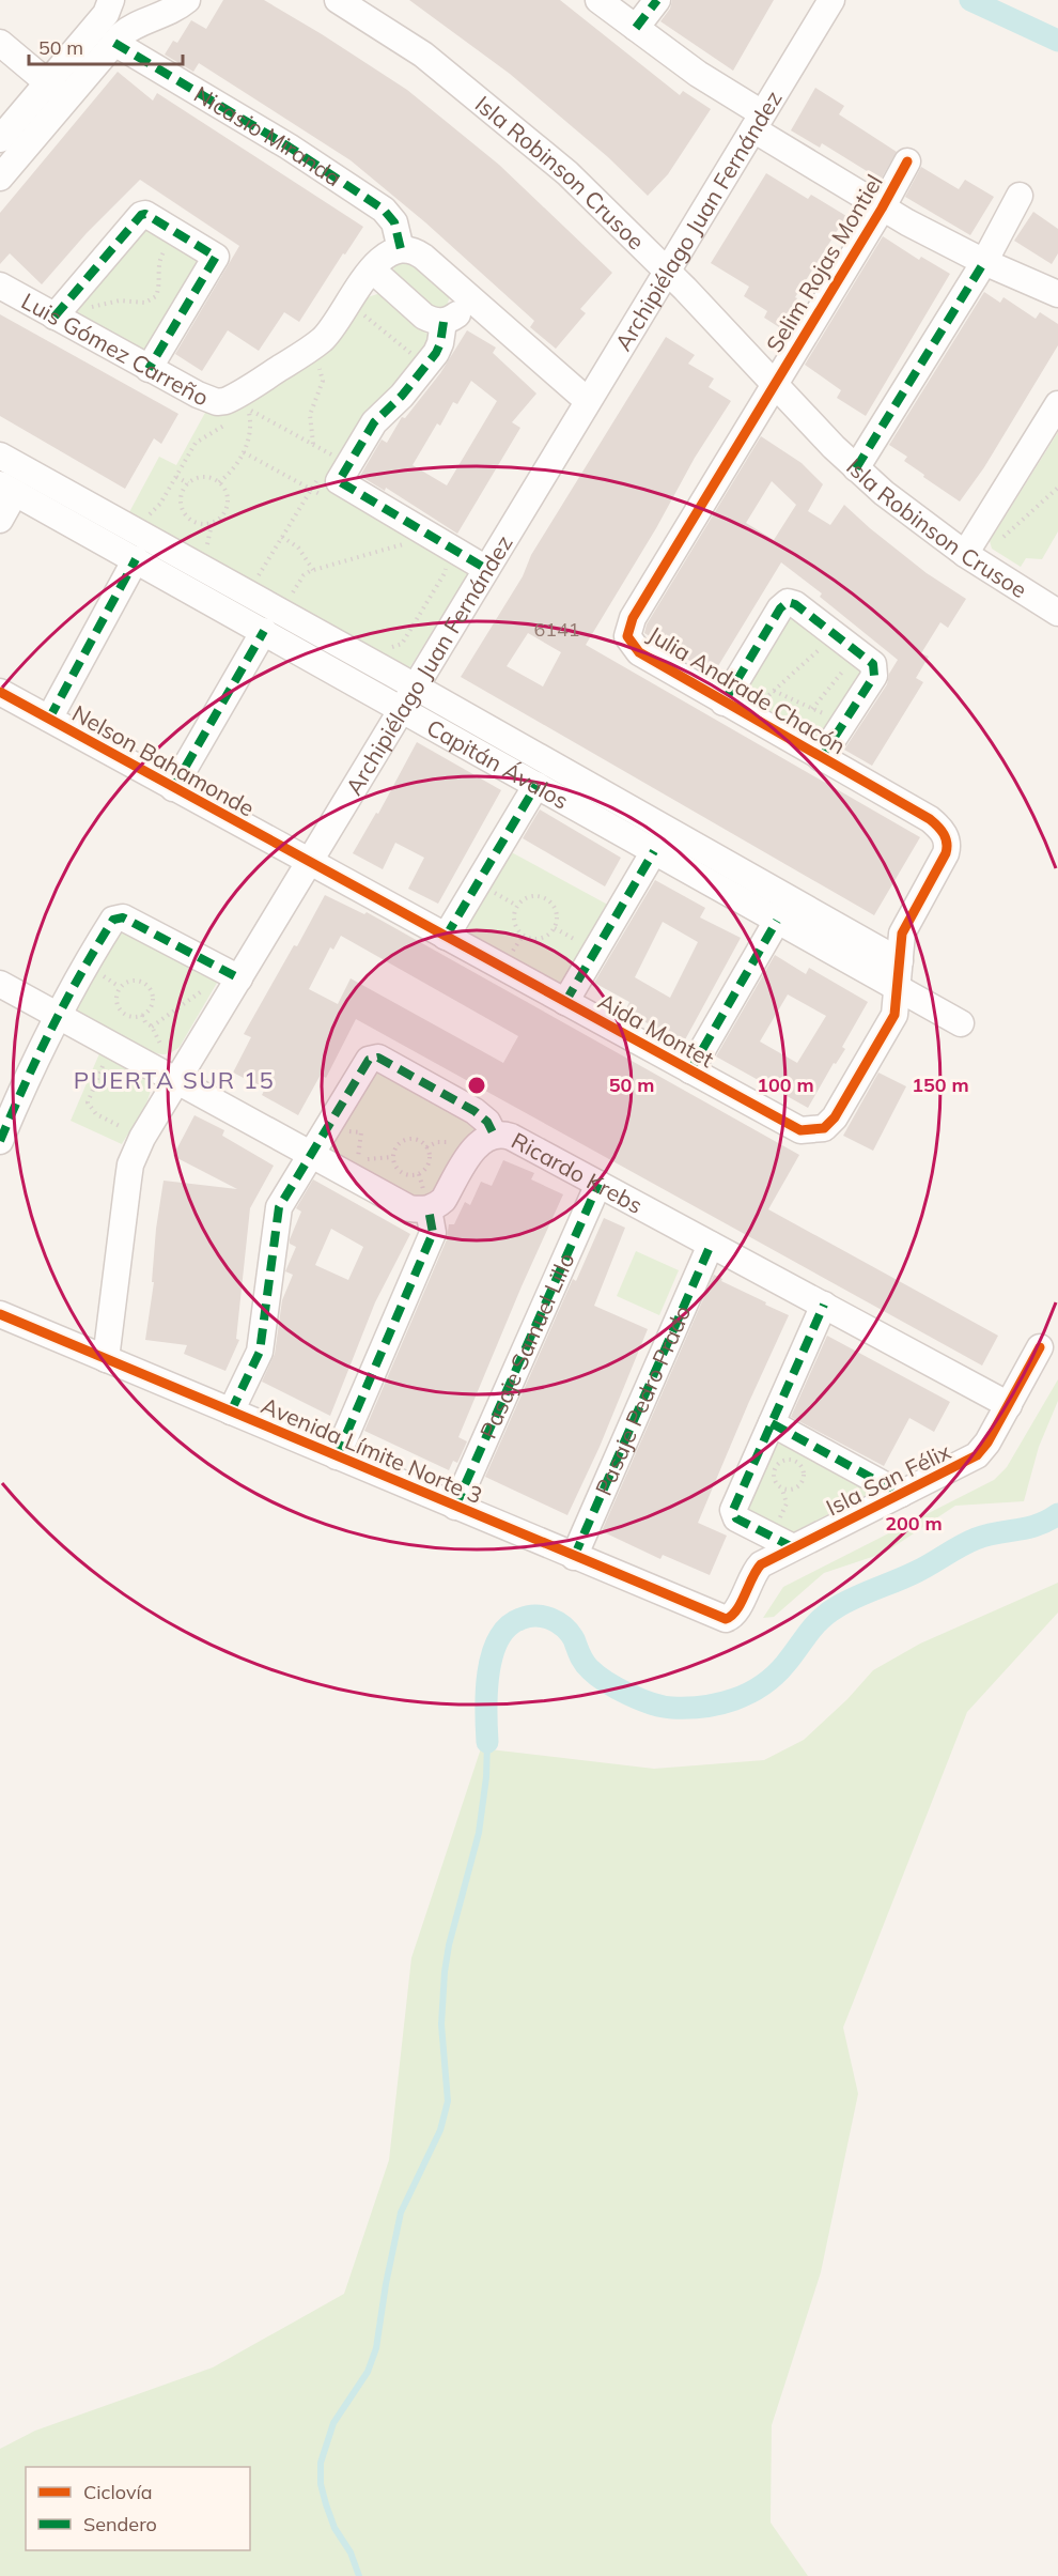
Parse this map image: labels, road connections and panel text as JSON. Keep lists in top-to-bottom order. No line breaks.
{"streets":{"street":["Nicasio Miranda","Isla Robinson Crusoe","Archipiélago Juan Fernández","Selim Rojas Montiel","Luis Gómez Carreño","Julia Andrade Chacón","Nelson Bahamonde","Capitán Ávalos","Aida Montet","Ricardo Krebs","Pasaje Samuel Lillo","Pasaje Pedro Prado","Avenida Límite Norte 3","Isla San Félix"]},"crossings":[["Nicasio Miranda","Luis Gómez Carreño"],["Isla Robinson Crusoe","Archipiélago Juan Fernández"],["Isla Robinson Crusoe","Selim Rojas Montiel"],["Isla Robinson Crusoe","Julia Andrade Chacón"],["Archipiélago Juan Fernández","Nelson Bahamonde"],["Archipiélago Juan Fernández","Capitán Ávalos"],["Archipiélago Juan Fernández","Aida Montet"],["Archipiélago Juan Fernández","Avenida Límite Norte 3"],["Selim Rojas Montiel","Julia Andrade Chacón"],["Julia Andrade Chacón","Capitán Ávalos"],["Julia Andrade Chacón","Aida Montet"],["Nelson Bahamonde","Aida Montet"],["Capitán Ávalos","Aida Montet"],["Ricardo Krebs","Pasaje Samuel Lillo"],["Ricardo Krebs","Pasaje Pedro Prado"],["Ricardo Krebs","Isla San Félix"],["Pasaje Samuel Lillo","Avenida Límite Norte 3"],["Pasaje Pedro Prado","Avenida Límite Norte 3"],["Avenida Límite Norte 3","Isla San Félix"]],"districts":["PUERTA SUR 15"],"house_numbers":["6141"],"legend":["Ciclovía","Sendero"],"scale_bar":"50 m","rings":["50 m","100 m","150 m","200 m"]}
